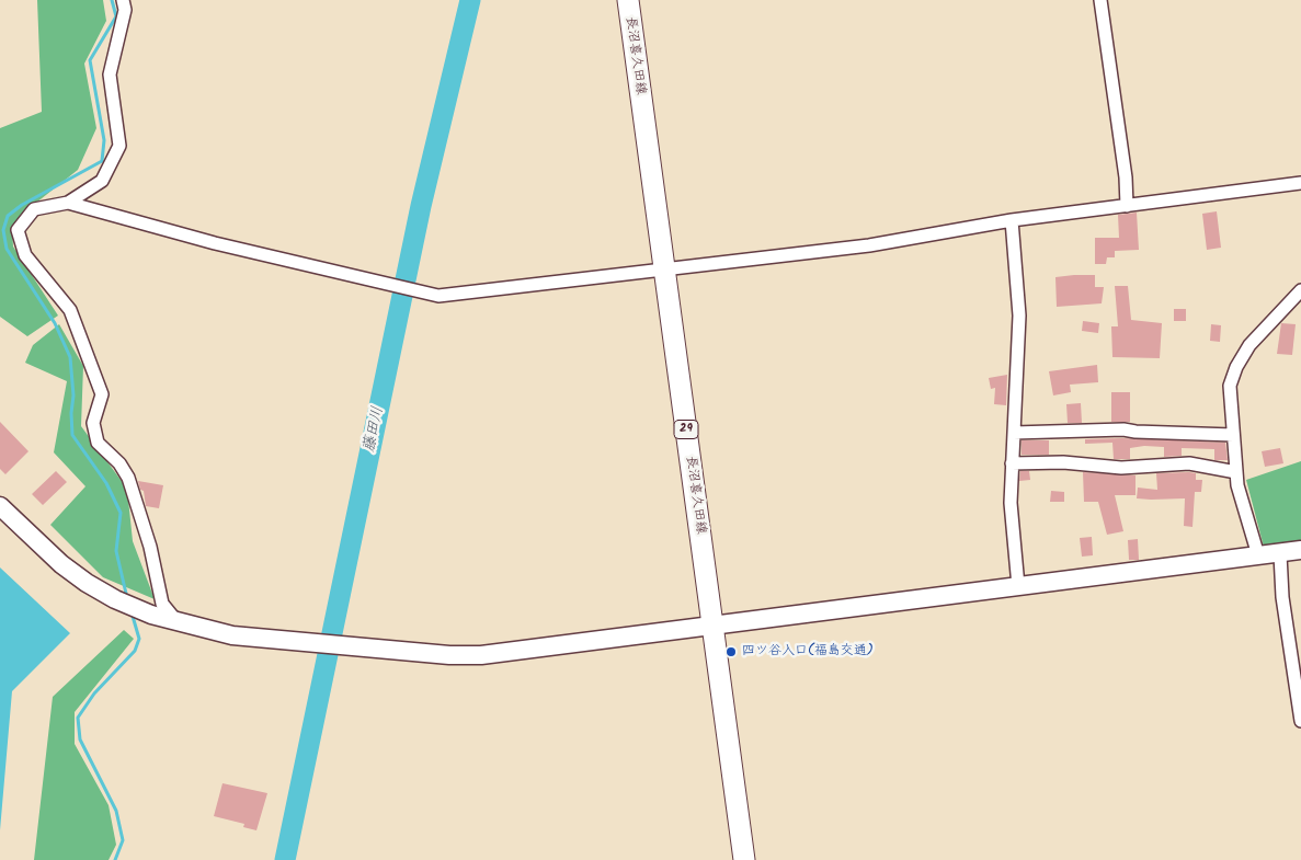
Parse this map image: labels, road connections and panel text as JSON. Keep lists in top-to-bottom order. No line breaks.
{"streets":{"main road":["長沼喜久田線","29"]},"water":["藤田川"],"places":["四ツ谷入口(福島交通)"]}
